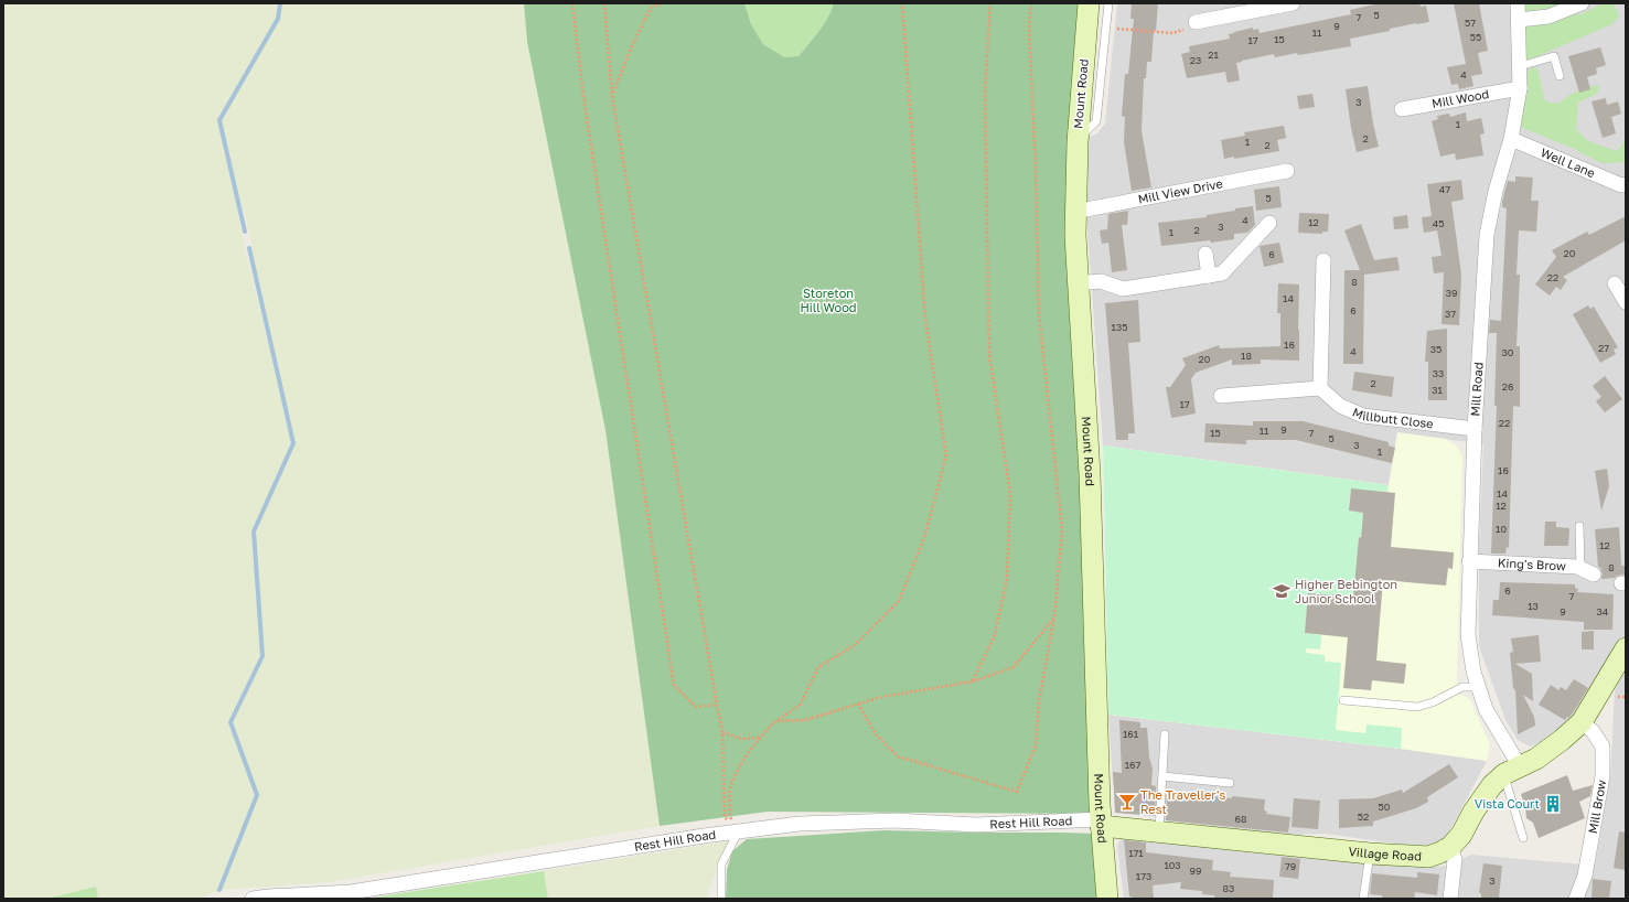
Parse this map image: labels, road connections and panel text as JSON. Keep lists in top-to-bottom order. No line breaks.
{"streets":{"main road":["Mount Road","Village Road"],"street":["Mill Wood","Well Lane","Mill View Drive","Mill Road","Millbutt Close","King's Brow","Mill Brow","Rest Hill Road"]},"crossings":[["Mount Road","Mill View Drive"],["Mount Road","Rest Hill Road"],["Mount Road","Village Road"],["Mill Wood","Mill Road"],["Well Lane","Mill Road"],["Mill Road","Millbutt Close"],["Mill Road","King's Brow"],["Mill Road","Village Road"],["Mill Brow","Village Road"],["Rest Hill Road","Village Road"]],"parks":["Storeton Hill Wood"],"places":{"school or university":["Higher Bebington Junior School"],"bar":["The Traveller's Rest"],"building":["Vista Court"]},"house_numbers":["5","7","57","9","11","55","15","17","21","23","4","3","1","2","1","2","47","5","4","12","45","3","2","1","20","6","22","8","39","14","6","37","135","16","27","35","4","30","18","20","33","2","26","31","17","22","9","11","15","7","5","3","1","16","14","12","10","12","8","6","7","13","9","34","161","167","50","52","68","171","103","79","99","173","3","83"]}
